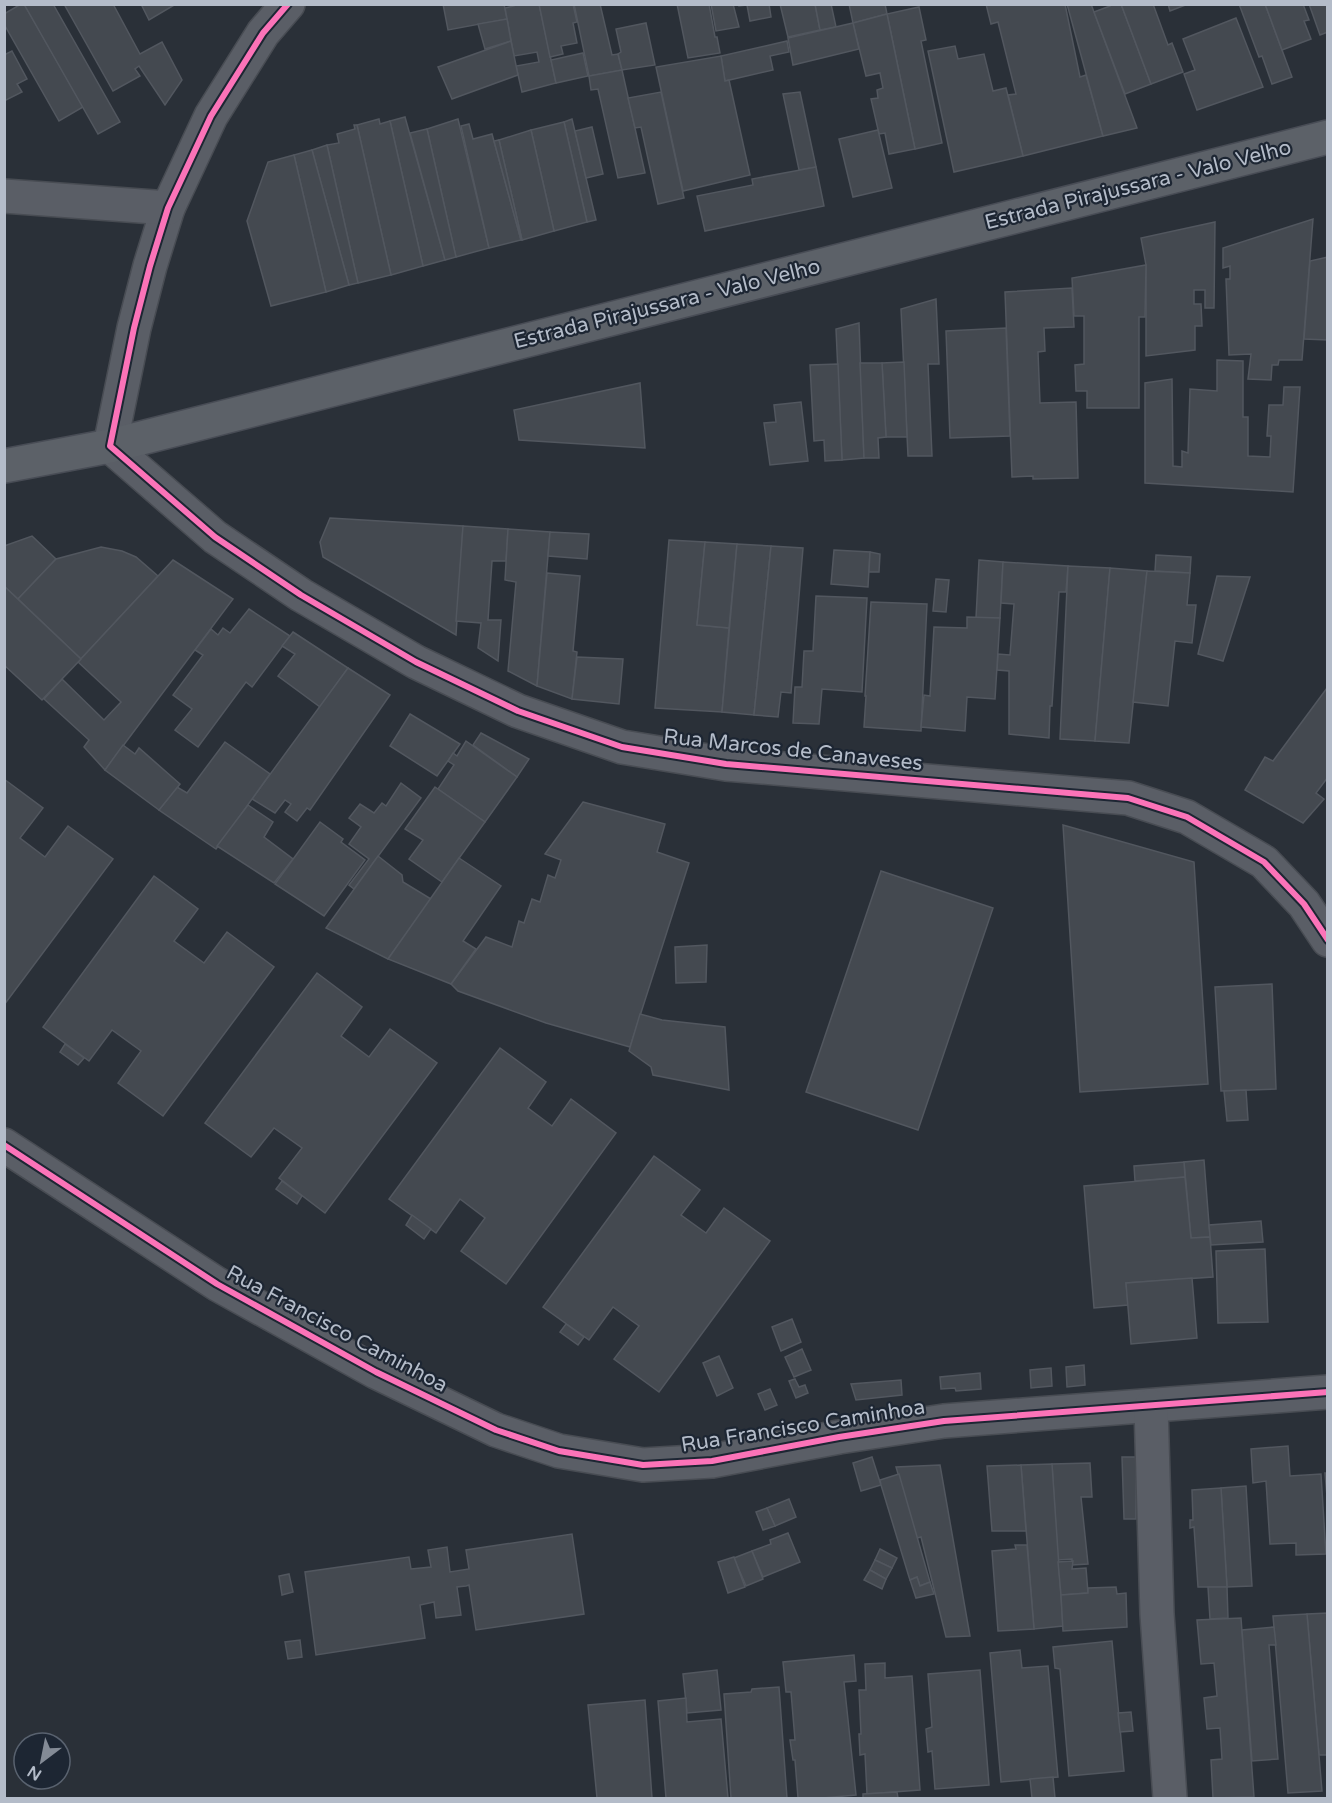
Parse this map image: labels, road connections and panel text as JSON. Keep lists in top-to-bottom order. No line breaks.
{"streets":{"main road":["Estrada Pirajussara - Valo Velho"],"street":["Rua Marcos de Canaveses","Rua Francisco Caminhoa"]},"crossings":[["Estrada Pirajussara - Valo Velho","Rua Marcos de Canaveses"]],"north":"bottom left"}
